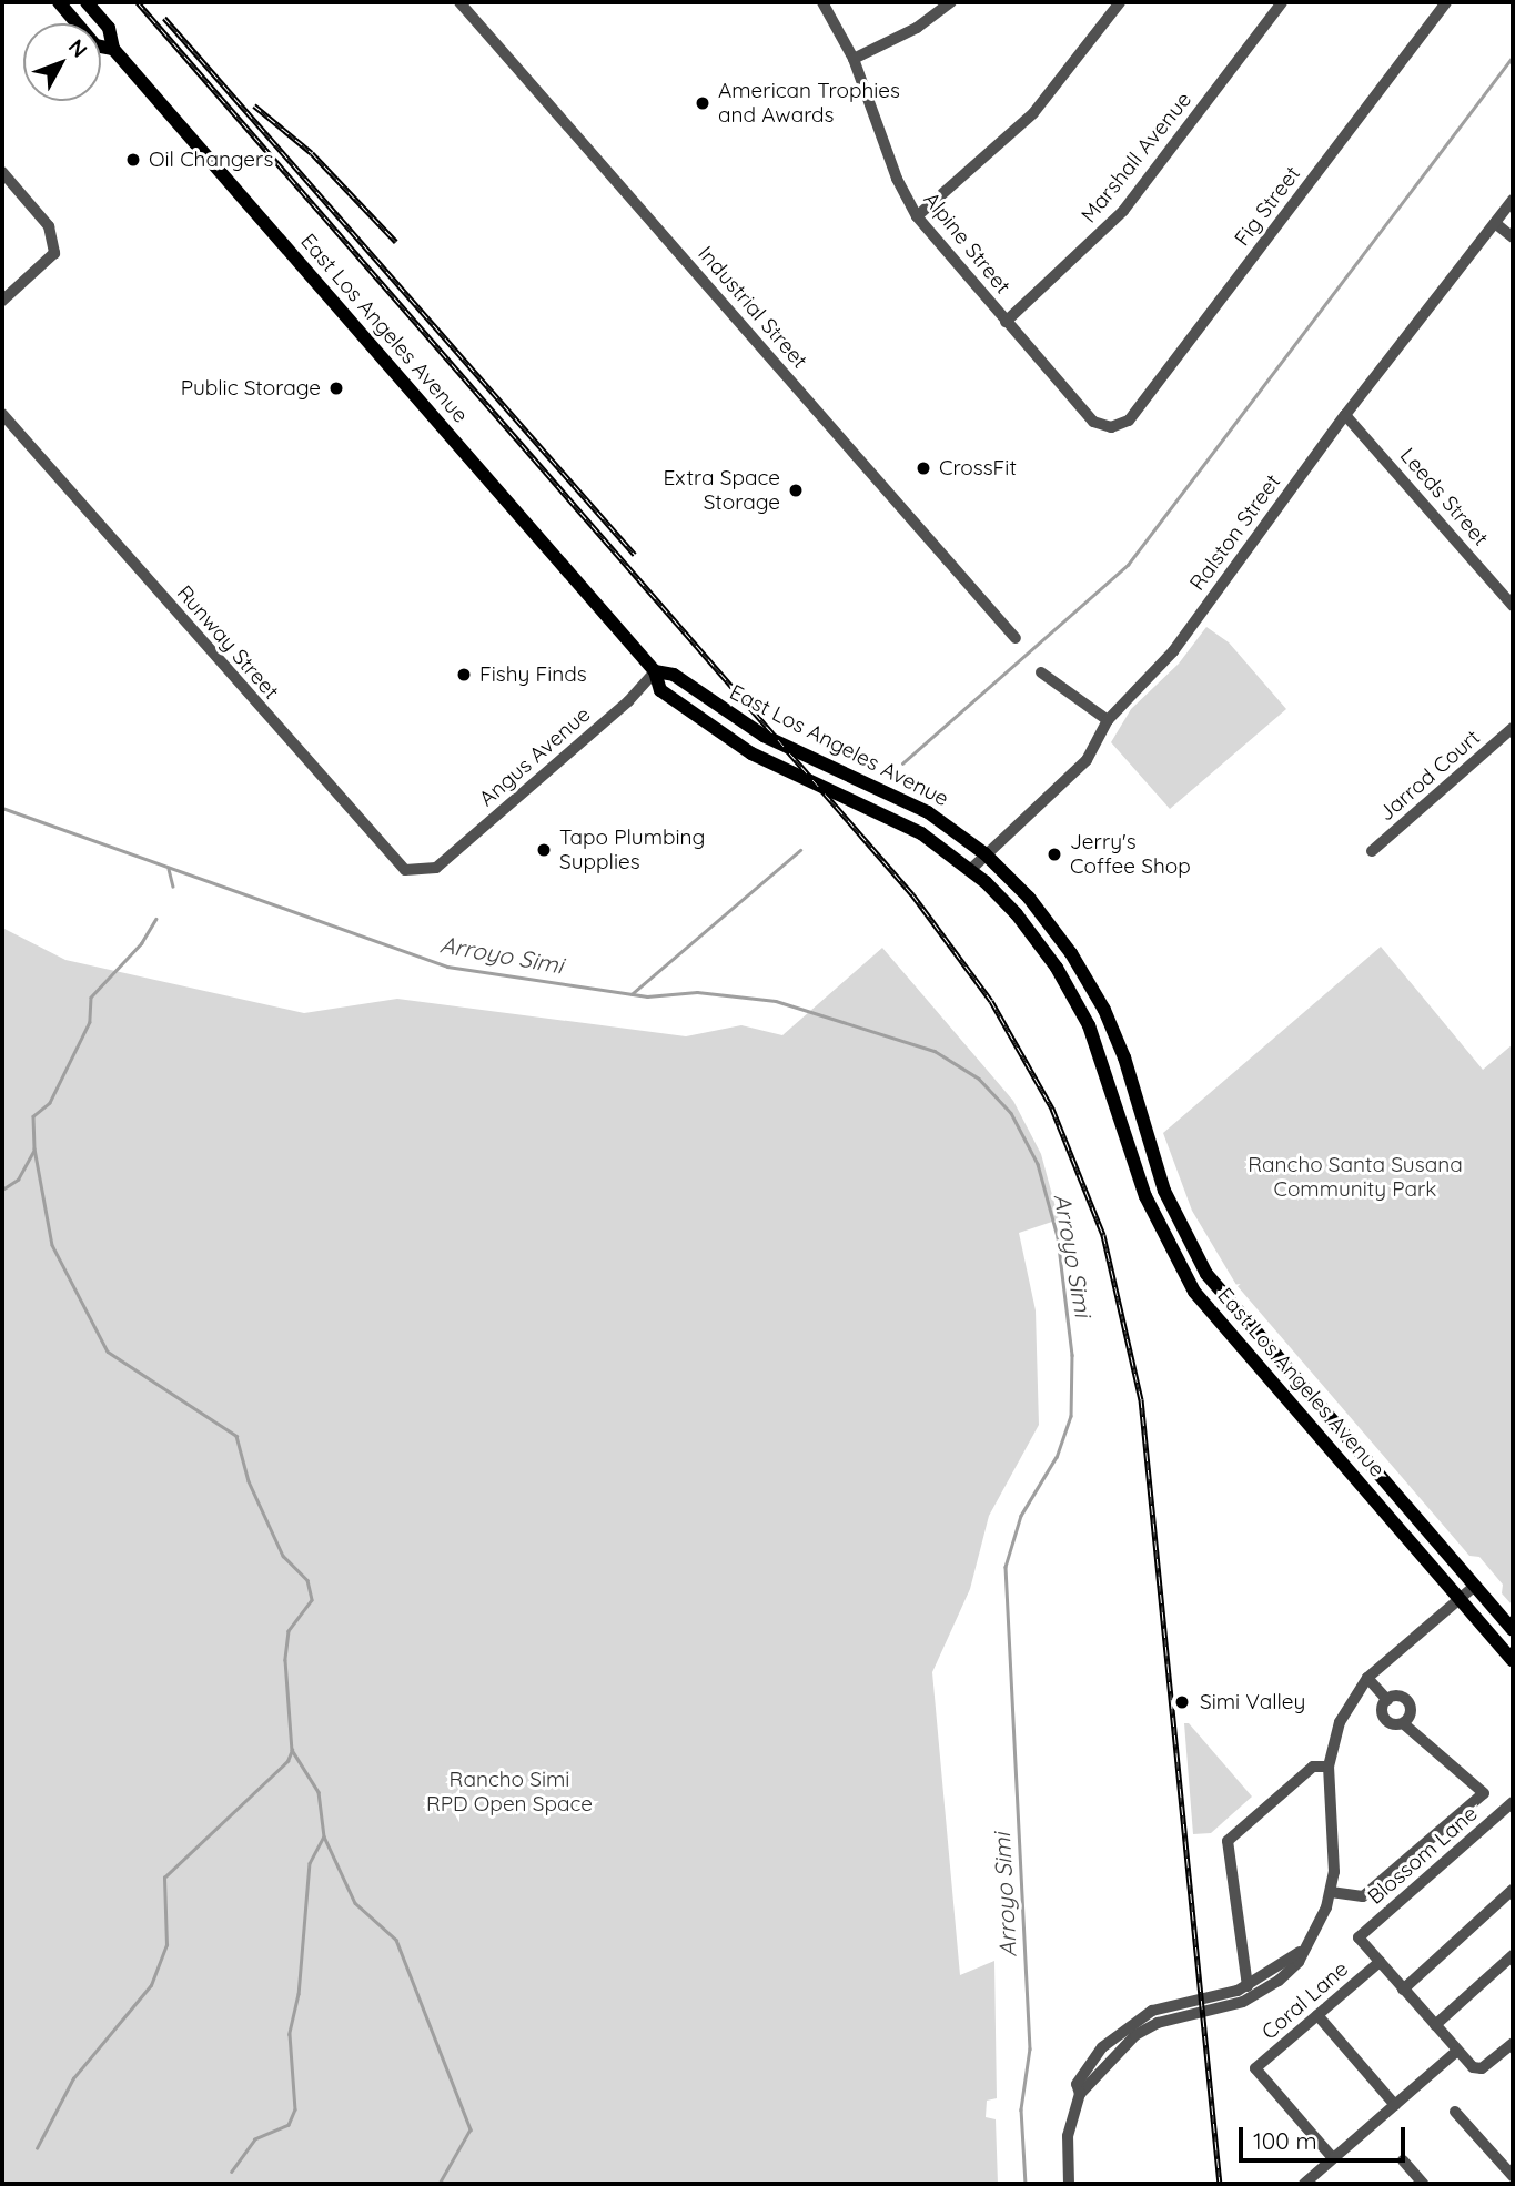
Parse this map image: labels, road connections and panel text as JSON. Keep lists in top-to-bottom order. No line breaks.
{"streets":{"main road":["East Los Angeles Avenue"],"street":["Marshall Avenue","Fig Street","Alpine Street","Industrial Street","Leeds Street","Ralston Street","Runway Street","Angus Avenue","Jarrod Court","Blossom Lane","Coral Lane"]},"crossings":[["Marshall Avenue","Alpine Street"],["Fig Street","Alpine Street"],["East Los Angeles Avenue","Ralston Street"],["East Los Angeles Avenue","Angus Avenue"],["Leeds Street","Ralston Street"],["Runway Street","Angus Avenue"],["Blossom Lane","Coral Lane"]],"water":["Arroyo Simi"],"parks":["Rancho Santa Susana Community Park","Rancho Simi RPD Open Space"],"places":["American Trophies and Awards","Oil Changers","Public Storage","CrossFit","Extra Space Storage","Fishy Finds","Tapo Plumbing Supplies","Jerry's Coffee Shop","Simi Valley"],"scale_bar":"100 m","north":"top right"}
